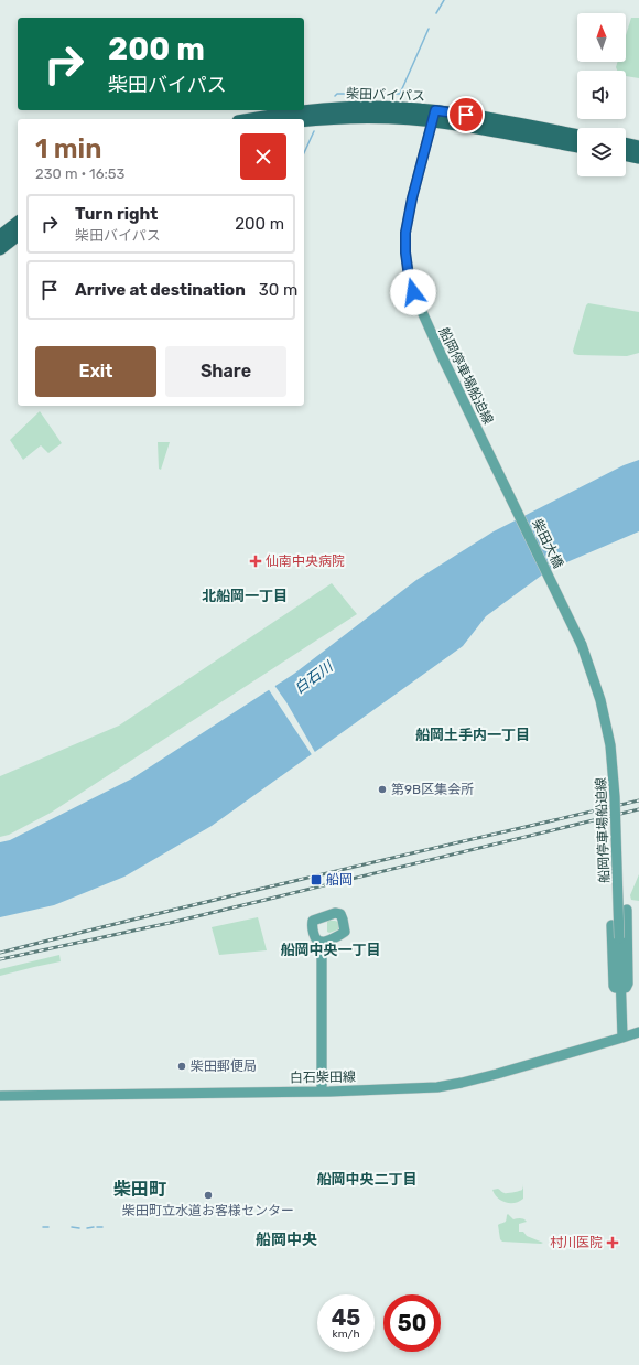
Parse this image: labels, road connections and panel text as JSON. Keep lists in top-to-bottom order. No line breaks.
{"streets":{"highway":["柴田バイパス"],"main road":["船岡停車場船迫線","柴田大橋","白石柴田線"]},"crossings":[["柴田バイパス","船岡停車場船迫線"],["船岡停車場船迫線","柴田大橋"],["船岡停車場船迫線","白石柴田線"]],"districts":["北船岡一丁目","船岡土手内一丁目","船岡中央一丁目","船岡中央二丁目","柴田町","船岡中央"],"water":["白石川"],"places":{"health":["仙南中央病院","村川医院"],"other":["第9B区集会所","柴田郵便局","柴田町立水道お客様センター"],"transit":["船岡"]},"north":"top","page":{"turn":["200 m","柴田バイパス"],"heading":["1 min","230 m · 16:53"],"list":[{"name":"Turn right","note":"柴田バイパス","value":"200 m"},{"name":"Arrive at destination","value":"30 m"}],"buttons":["Exit","Share"],"speed":"45 km/h","limit":"50"}}
